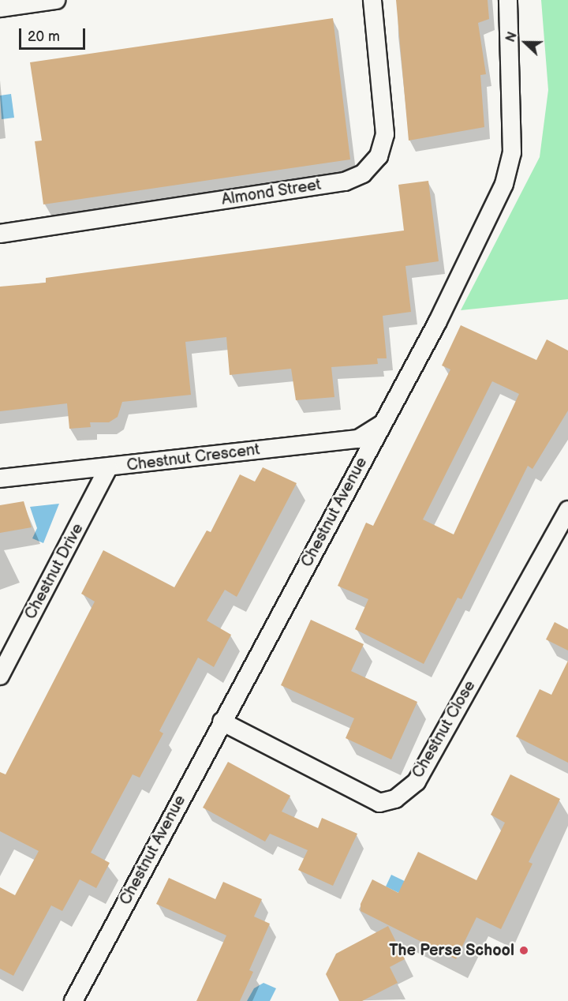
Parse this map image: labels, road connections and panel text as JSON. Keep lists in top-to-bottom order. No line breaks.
{"streets":{"street":["Almond Street","Chestnut Crescent","Chestnut Avenue","Chestnut Drive","Chestnut Close"]},"crossings":[["Chestnut Crescent","Chestnut Avenue"],["Chestnut Crescent","Chestnut Drive"],["Chestnut Avenue","Chestnut Close"]],"places":["The Perse School"],"scale_bar":"20 m","north":"left"}
